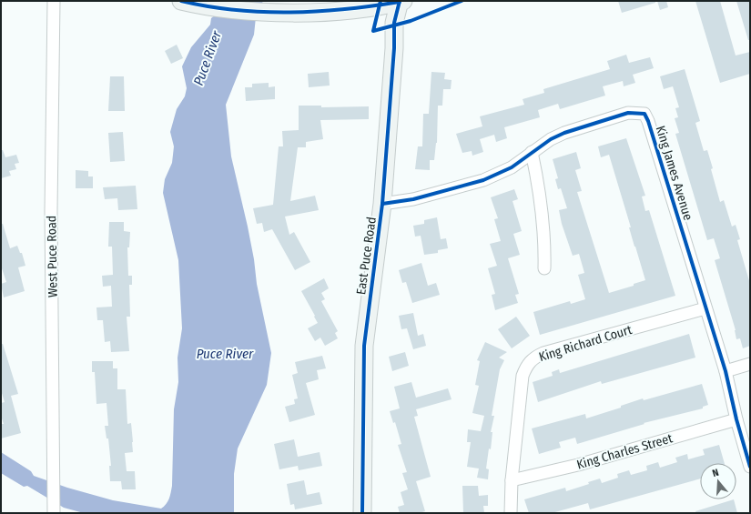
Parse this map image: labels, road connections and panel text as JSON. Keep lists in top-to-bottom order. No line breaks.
{"streets":{"main road":["East Puce Road"],"street":["King James Avenue","West Puce Road","King Richard Court","King Charles Street"]},"crossings":[["King James Avenue","East Puce Road"],["King James Avenue","King Richard Court"],["King James Avenue","King Charles Street"],["King Richard Court","King Charles Street"]],"water":["Puce River"],"north":"top"}
